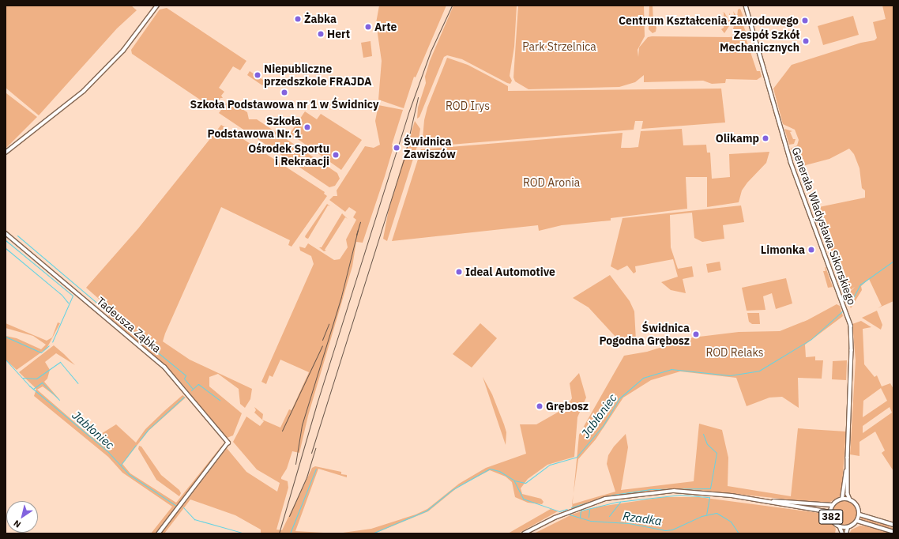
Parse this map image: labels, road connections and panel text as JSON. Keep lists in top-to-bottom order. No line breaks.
{"streets":{"main road":["382"],"street":["Generała Władysława Sikorskiego","Tadeusza Ząbka"]},"crossings":[["Generała Władysława Sikorskiego","382"]],"water":["Jabłoniec","Rzadka"],"parks":["Park Strzelnica","ROD Irys","ROD Aronia","ROD Relaks"],"places":["Żabka","Centrum Kształcenia Zawodowego","Arte","Hert","Zespół Szkół Mechanicznych","Niepubliczne przedszkole FRAJDA","Szkoła Podstawowa nr 1 w Świdnicy","Szkoła Podstawowa Nr. 1","Olikamp","Świdnica Zawiszów","Ośrodek Sportu i Rekraacji","Limonka","Ideal Automotive","Świdnica Pogodna Grębosz","Grębosz"],"north":"bottom left"}
